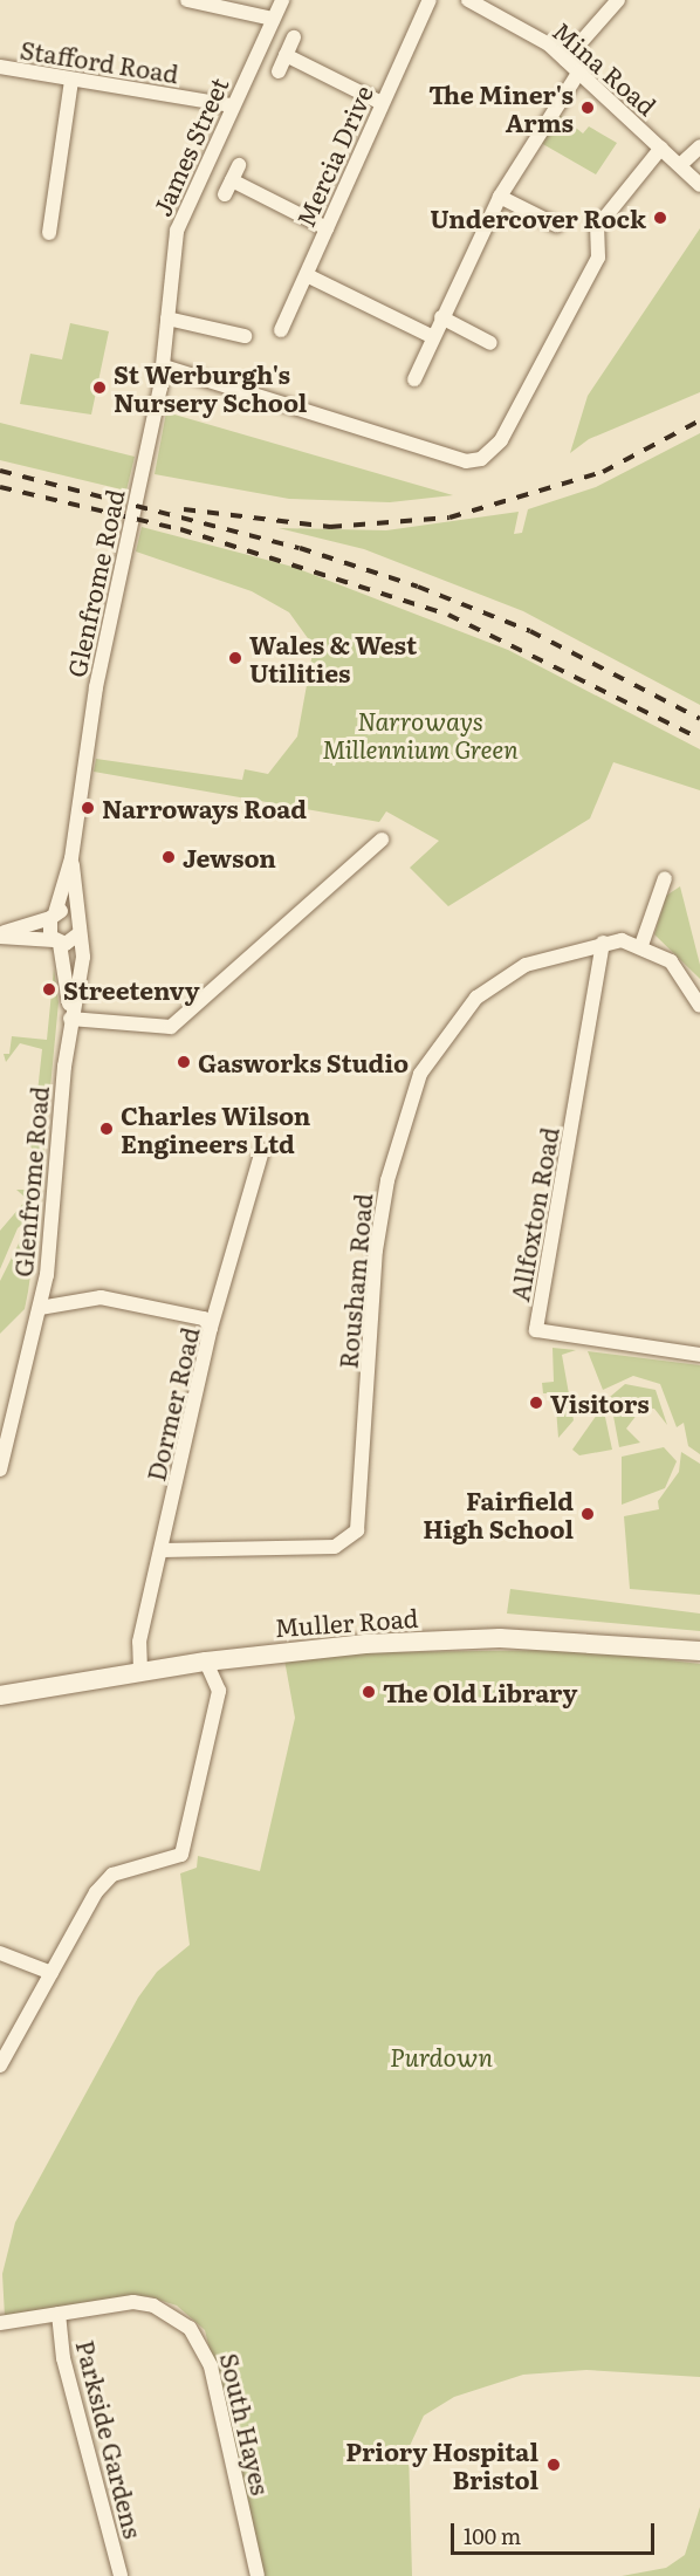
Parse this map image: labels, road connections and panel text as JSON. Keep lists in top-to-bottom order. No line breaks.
{"streets":{"main road":["Muller Road"],"street":["Stafford Road","Mina Road","James Street","Mercia Drive","Glenfrome Road","Allfoxton Road","Rousham Road","Dormer Road","South Hayes","Parkside Gardens"]},"crossings":[["Stafford Road","James Street"],["James Street","Glenfrome Road"],["Allfoxton Road","Rousham Road"],["Rousham Road","Dormer Road"],["Dormer Road","Muller Road"],["South Hayes","Parkside Gardens"]],"parks":["Narroways Millennium Green","Purdown"],"places":["The Miner's Arms","Undercover Rock","St Werburgh's Nursery School","Wales & West Utilities","Narroways Road","Jewson","Streetenvy","Gasworks Studio","Charles Wilson Engineers Ltd","Visitors","Fairfield High School","The Old Library","Priory Hospital Bristol"],"scale_bar":"100 m"}
